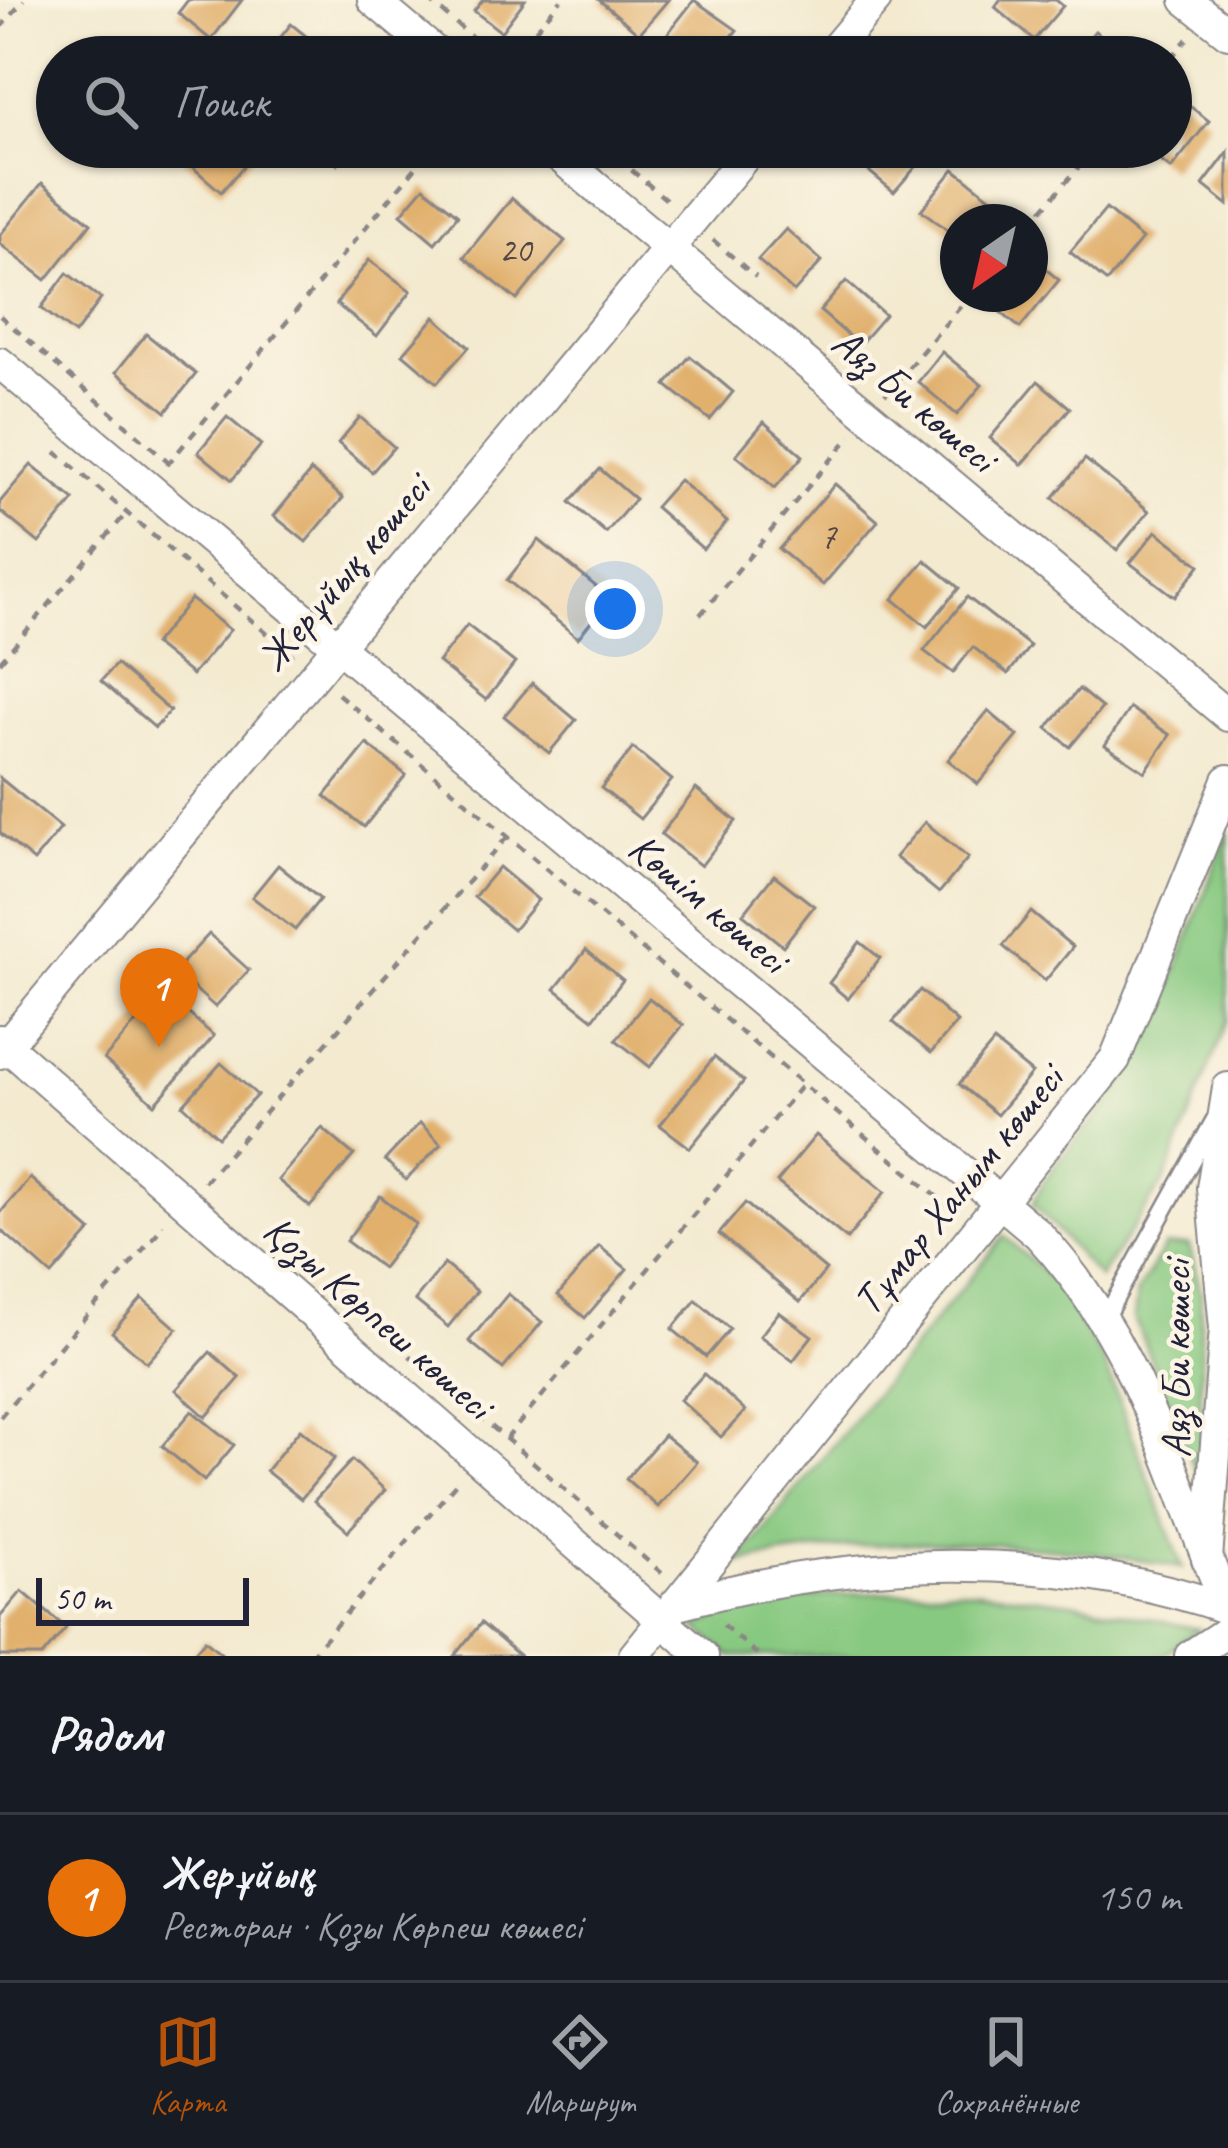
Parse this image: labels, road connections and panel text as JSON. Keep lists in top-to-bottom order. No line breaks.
{"streets":{"street":["Аяз Би көшесі","Жерұйық көшесі","Көшім көшесі","Тұмар Ханым көшесі","Қозы Көрпеш көшесі"]},"crossings":[["Аяз Би көшесі","Жерұйық көшесі"],["Аяз Би көшесі","Көшім көшесі"],["Жерұйық көшесі","Көшім көшесі"],["Жерұйық көшесі","Қозы Көрпеш көшесі"],["Көшім көшесі","Тұмар Ханым көшесі"],["Тұмар Ханым көшесі","Қозы Көрпеш көшесі"]],"house_numbers":["20","7"],"scale_bar":"50 m","north":"bottom left","page":{"search":"Поиск","pins":"1","scale":"50 m","heading":"Рядом","list":[{"mark":"1","name":"Жерұйық","note":"Ресторан · Қозы Көрпеш көшесі","value":"150 m"}],"nav":["Карта","Маршрут","Сохранённые"]}}
